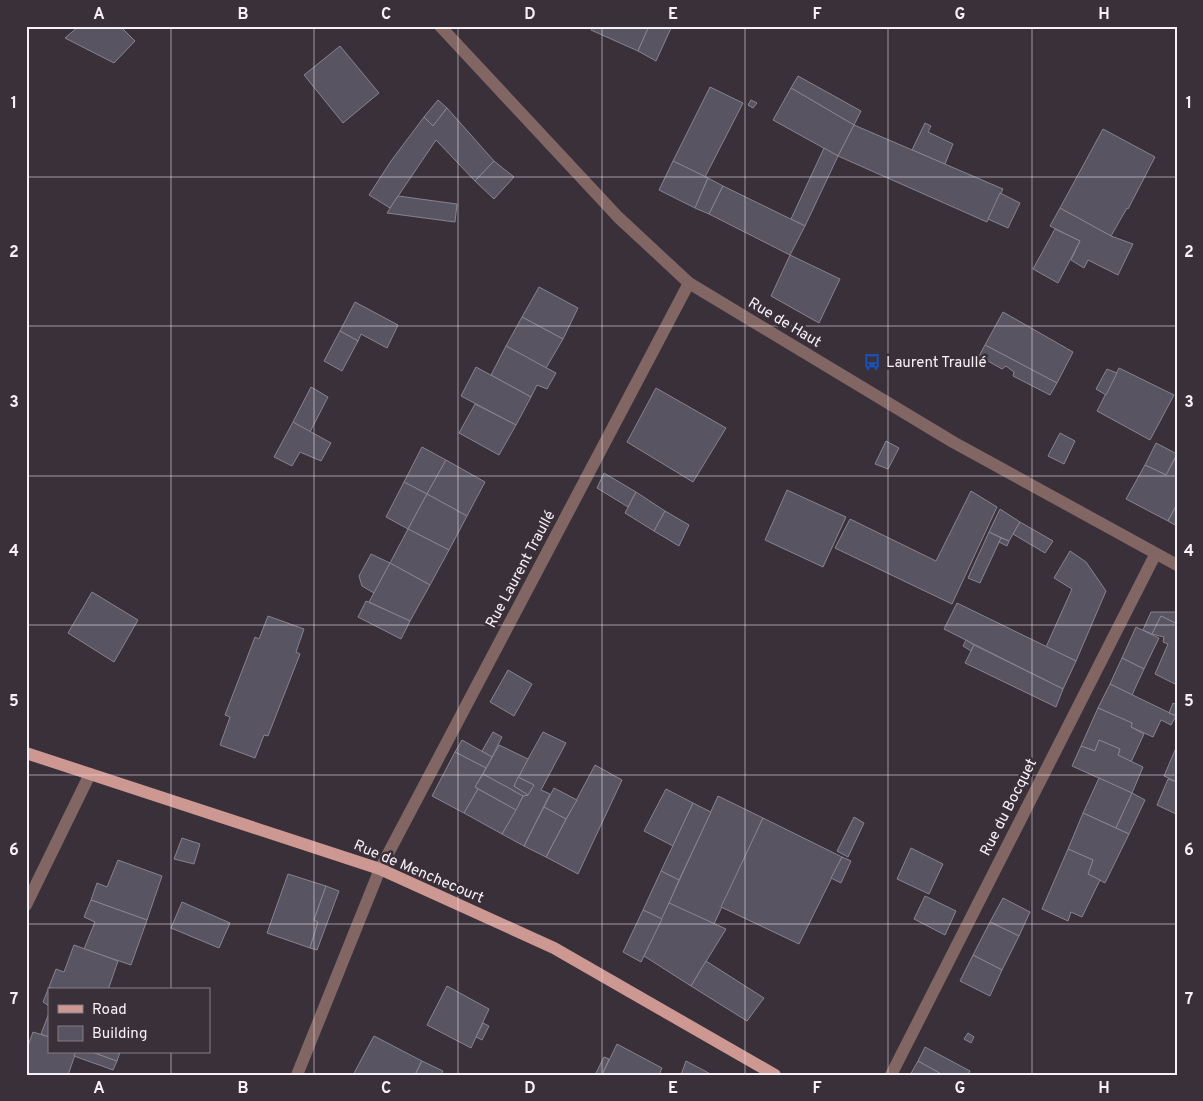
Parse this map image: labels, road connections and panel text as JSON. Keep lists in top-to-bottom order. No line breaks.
{"streets":{"main road":["Rue de Menchecourt"],"street":["Rue de Haut","Rue Laurent Traullé","Rue du Bocquet"]},"crossings":[["Rue de Haut","Rue Laurent Traullé"],["Rue de Haut","Rue du Bocquet"],["Rue Laurent Traullé","Rue de Menchecourt"]],"places":{"bus stop":["Laurent Traullé"]},"legend":["Road","Building"],"grid":{"columns":["A","B","C","D","E","F","G","H"],"rows":["1","2","3","4","5","6","7"]}}
